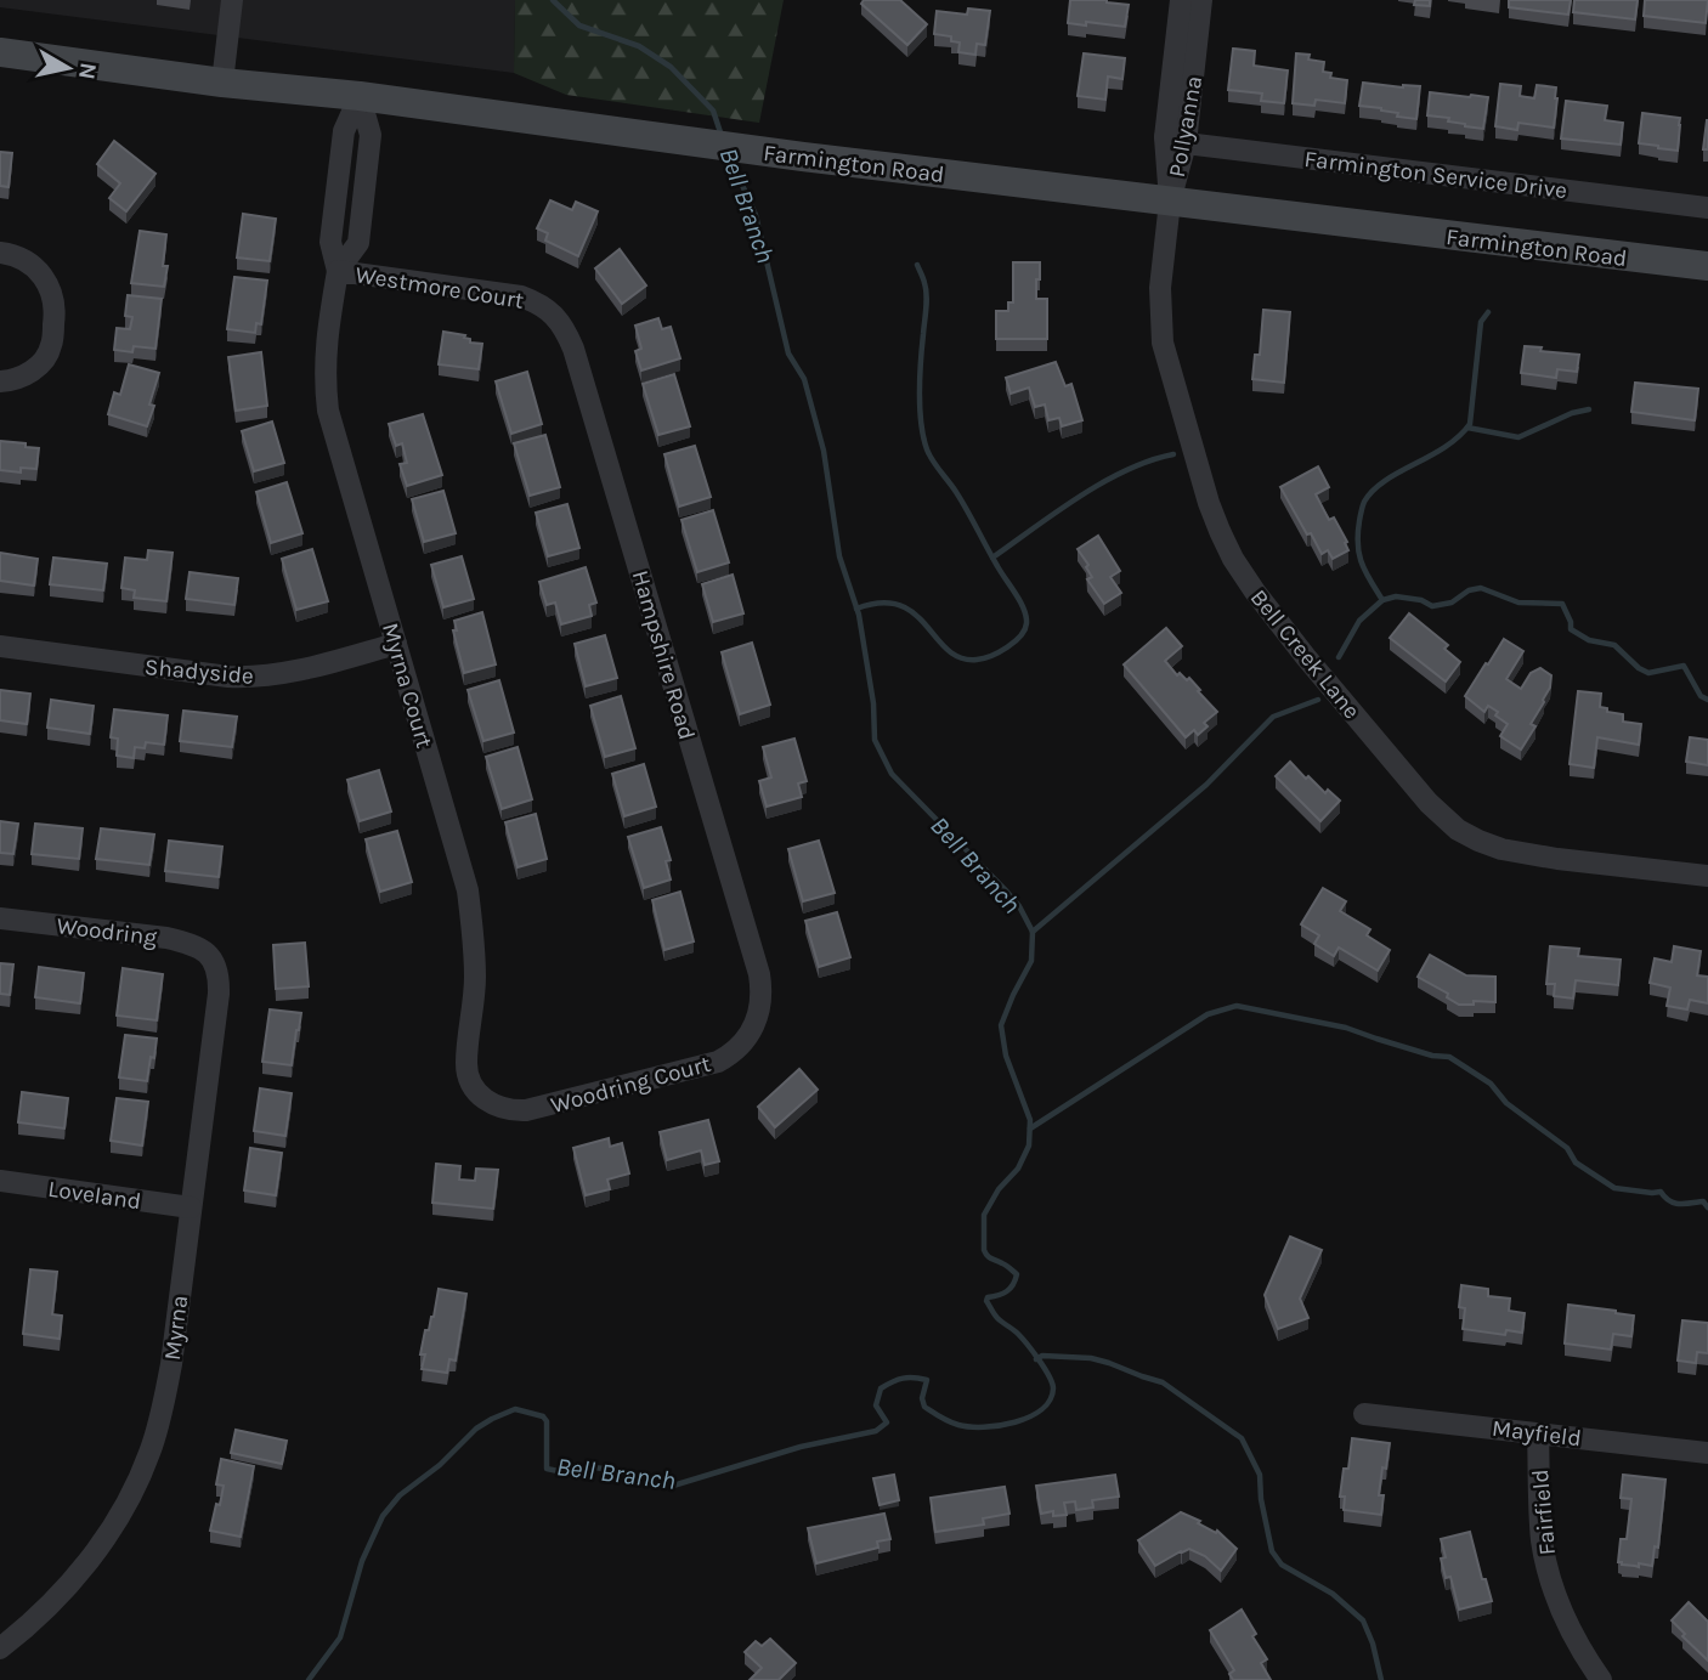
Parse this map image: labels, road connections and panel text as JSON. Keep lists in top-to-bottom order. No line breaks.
{"streets":{"main road":["Farmington Road"],"street":["Pollyanna","Farmington Service Drive","Westmore Court","Bell Creek Lane","Hampshire Road","Shadyside","Myrna Court","Woodring","Woodring Court","Loveland","Myrna","Mayfield","Fairfield"]},"crossings":[["Pollyanna","Farmington Road"],["Pollyanna","Farmington Service Drive"],["Pollyanna","Bell Creek Lane"],["Farmington Road","Bell Creek Lane"],["Farmington Road","Myrna Court"],["Westmore Court","Hampshire Road"],["Westmore Court","Myrna Court"],["Hampshire Road","Woodring Court"],["Shadyside","Myrna Court"],["Myrna Court","Woodring Court"],["Woodring","Myrna"],["Loveland","Myrna"],["Mayfield","Fairfield"]],"water":["Bell Branch"],"north":"right"}
